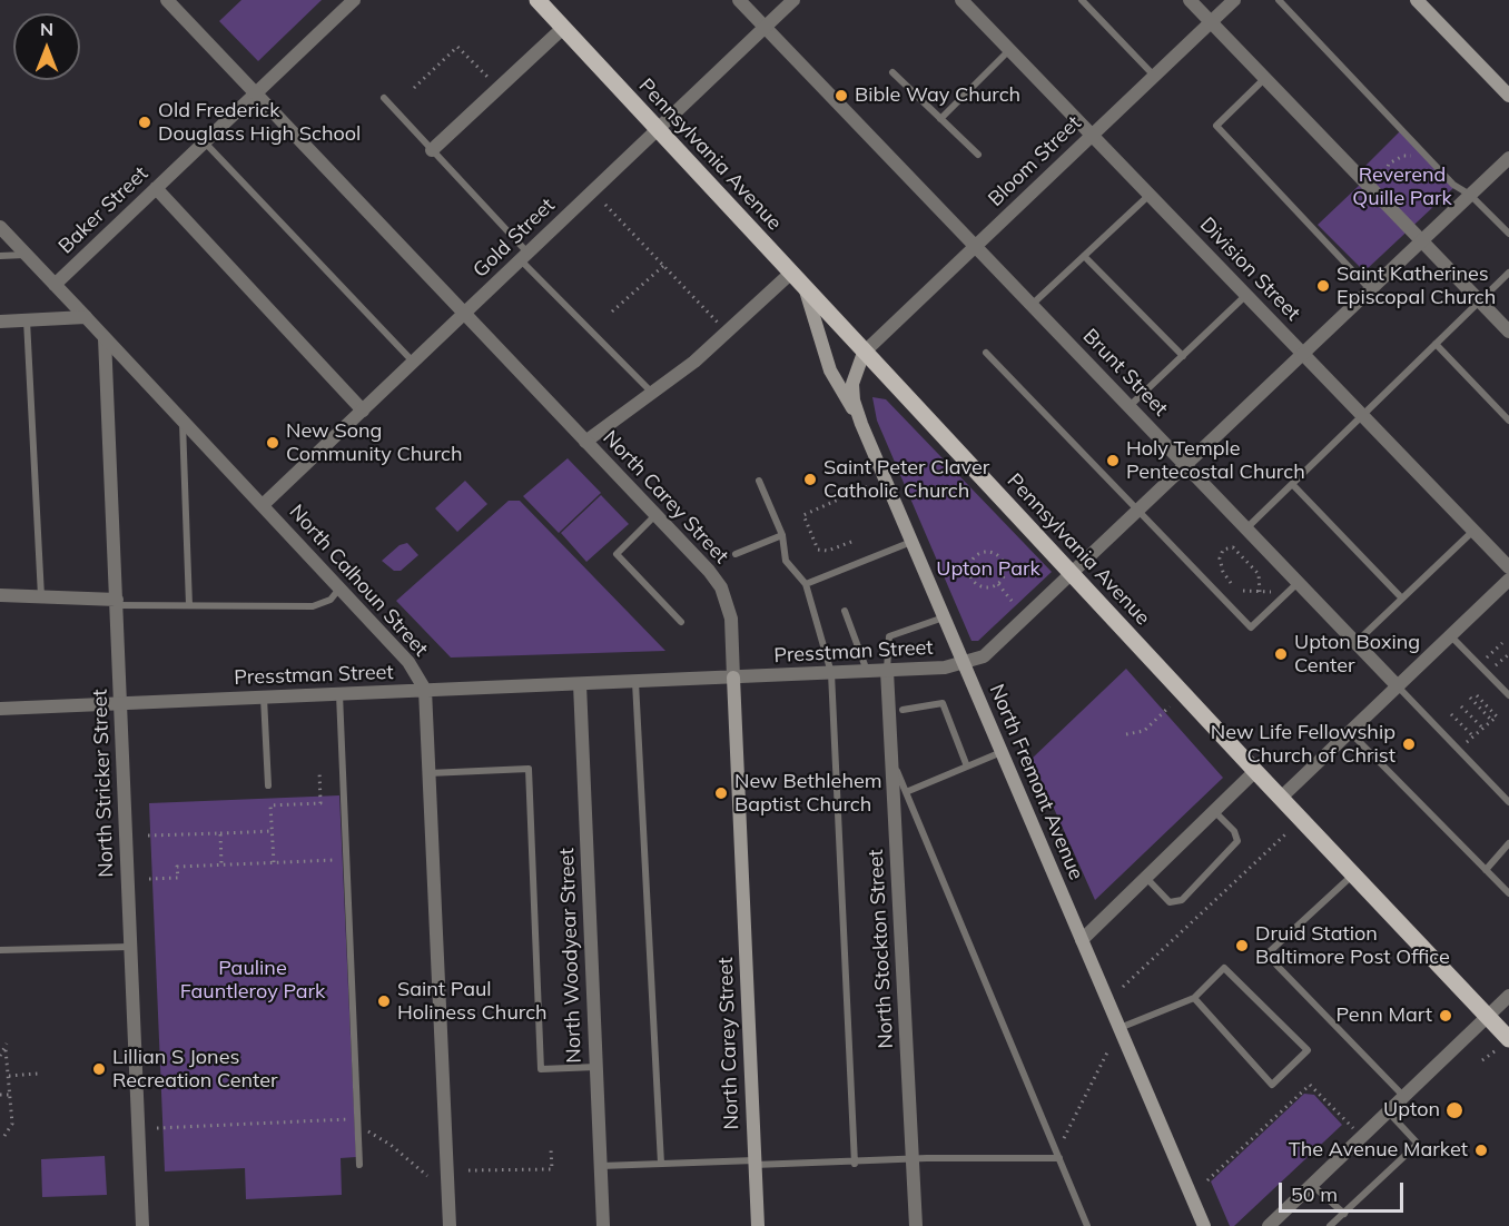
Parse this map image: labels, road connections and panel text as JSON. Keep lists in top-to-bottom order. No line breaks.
{"streets":{"main road":["Pennsylvania Avenue","North Carey Street","North Fremont Avenue"],"street":["Bloom Street","Baker Street","Gold Street","Division Street","Brunt Street","North Calhoun Street","Presstman Street","North Stricker Street","North Stockton Street","North Woodyear Street"]},"crossings":[["Pennsylvania Avenue","Bloom Street"],["Pennsylvania Avenue","Gold Street"],["Pennsylvania Avenue","Presstman Street"],["Pennsylvania Avenue","North Fremont Avenue"],["Bloom Street","Division Street"],["Bloom Street","Brunt Street"],["Bloom Street","North Fremont Avenue"],["Baker Street","North Carey Street"],["Baker Street","North Calhoun Street"],["Gold Street","Brunt Street"],["Gold Street","North Carey Street"],["Gold Street","North Calhoun Street"],["Division Street","Presstman Street"],["Brunt Street","Presstman Street"],["North Carey Street","Presstman Street"],["North Calhoun Street","Presstman Street"],["North Calhoun Street","North Stricker Street"],["Presstman Street","North Fremont Avenue"],["Presstman Street","North Stricker Street"],["Presstman Street","North Stockton Street"],["Presstman Street","North Woodyear Street"]],"parks":["Reverend Quille Park","Upton Park","Pauline Fauntleroy Park"],"places":["Bible Way Church","Old Frederick Douglass High School","Saint Katherines Episcopal Church","New Song Community Church","Holy Temple Pentecostal Church","Saint Peter Claver Catholic Church","Upton Boxing Center","New Life Fellowship Church of Christ","New Bethlehem Baptist Church","Druid Station Baltimore Post Office","Saint Paul Holiness Church","Penn Mart","Lillian S Jones Recreation Center","Upton","The Avenue Market"],"scale_bar":"50 m","north":"top"}
